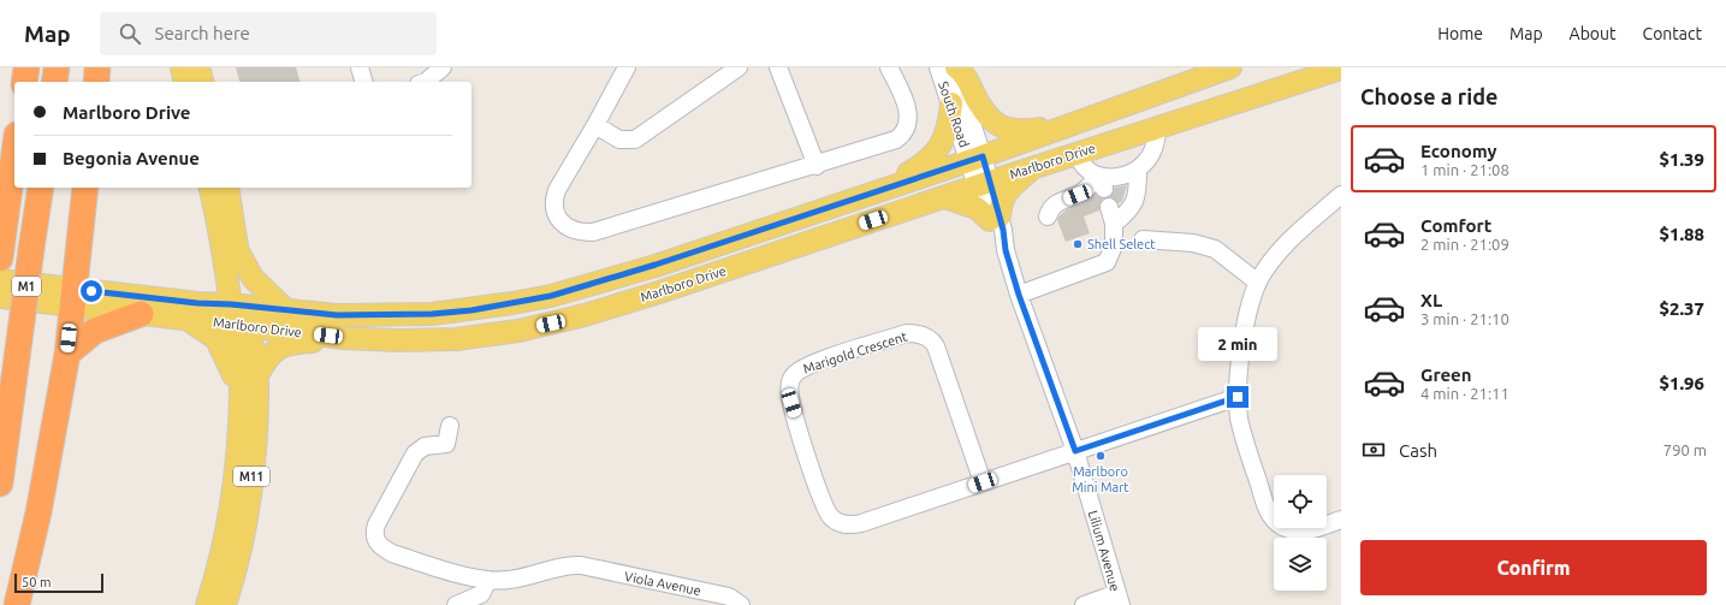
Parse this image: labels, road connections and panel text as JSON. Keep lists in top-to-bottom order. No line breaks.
{"streets":{"highway":["M1"],"main road":["Marlboro Drive","M11"],"street":["South Road","Marigold Crescent","Lilium Avenue","Viola Avenue"]},"crossings":[["South Road","Marlboro Drive"],["South Road","Lilium Avenue"],["Marlboro Drive","M11"],["Marlboro Drive","Lilium Avenue"],["Marigold Crescent","Lilium Avenue"]],"places":["Shell Select","Marlboro Mini Mart"],"scale_bar":"50 m","page":{"header":"Map","search":"Search here","nav":["Home","Map","About","Contact"],"heading":"Choose a ride","banner":["Marlboro Drive","Begonia Avenue"],"list":[{"name":"Economy","note":"1 min · 21:08","value":"$1.39"},{"name":"Comfort","note":"2 min · 21:09","value":"$1.88"},{"name":"XL","note":"3 min · 21:10","value":"$2.37"},{"name":"Green","note":"4 min · 21:11","value":"$1.96"}],"bubble":"2 min","pay":["Cash","790 m"],"buttons":"Confirm","scale":"50 m"}}
